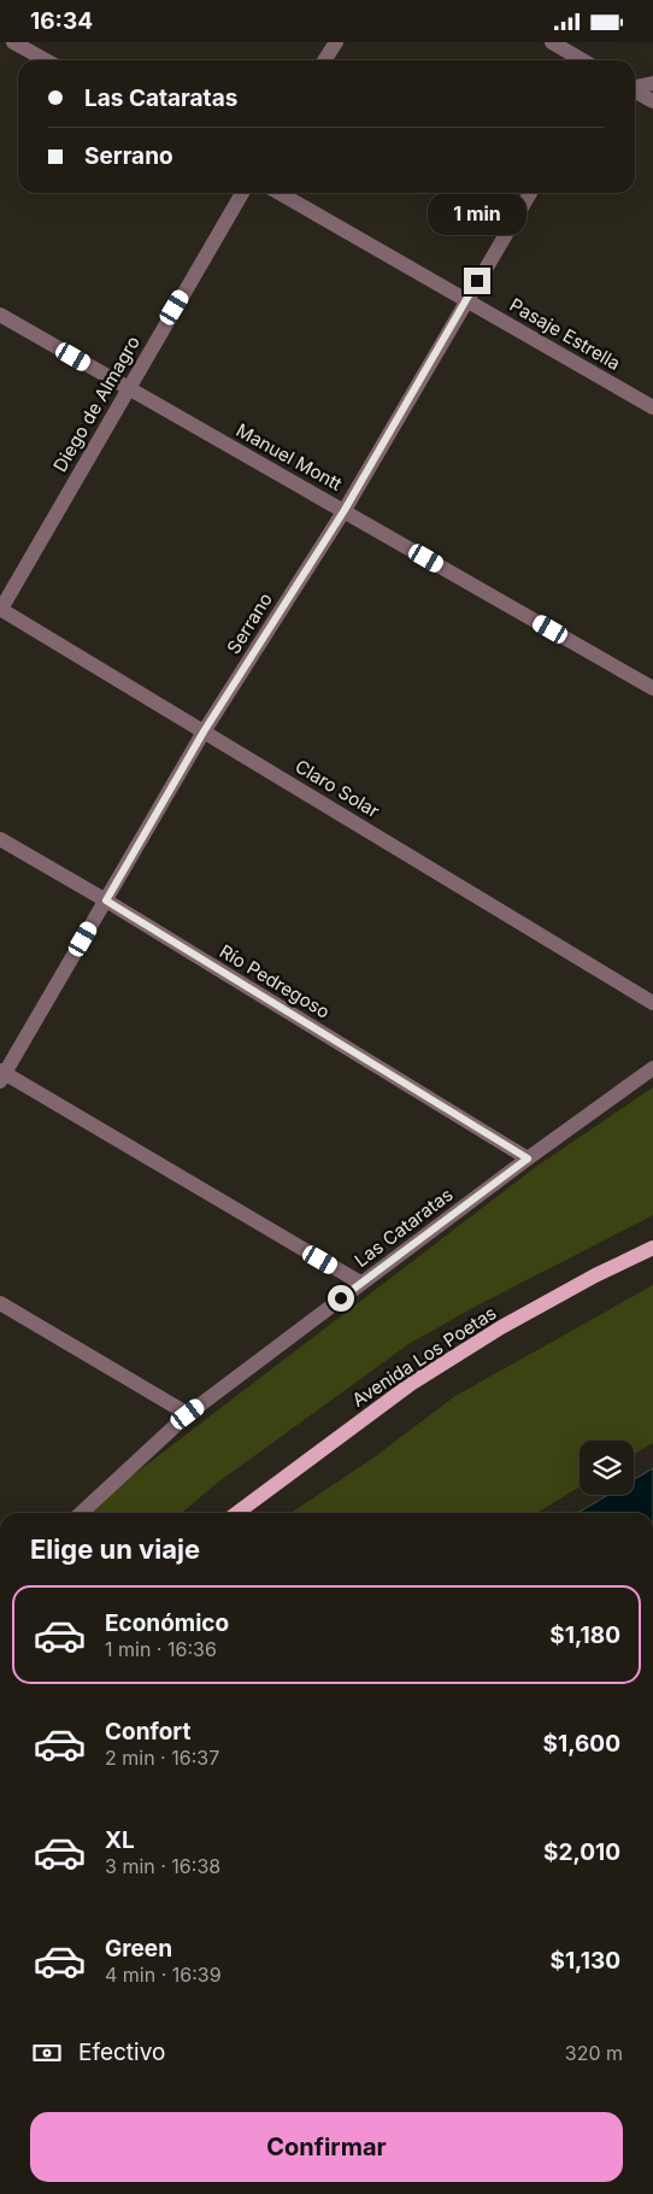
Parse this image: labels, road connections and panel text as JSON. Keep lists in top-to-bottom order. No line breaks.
{"streets":{"main road":["Avenida Los Poetas"],"street":["Pasaje Estrella","Diego de Almagro","Manuel Montt","Serrano","Claro Solar","Río Pedregoso","Las Cataratas"]},"crossings":[["Pasaje Estrella","Serrano"],["Diego de Almagro","Manuel Montt"],["Diego de Almagro","Claro Solar"],["Manuel Montt","Serrano"],["Serrano","Claro Solar"],["Serrano","Río Pedregoso"],["Río Pedregoso","Las Cataratas"]],"page":{"status":"16:34","banner":["Las Cataratas","Serrano"],"bubble":"1 min","heading":"Elige un viaje","list":[{"name":"Económico","note":"1 min · 16:36","value":"$1,180"},{"name":"Confort","note":"2 min · 16:37","value":"$1,600"},{"name":"XL","note":"3 min · 16:38","value":"$2,010"},{"name":"Green","note":"4 min · 16:39","value":"$1,130"}],"pay":["Efectivo","320 m"],"buttons":"Confirmar"}}
